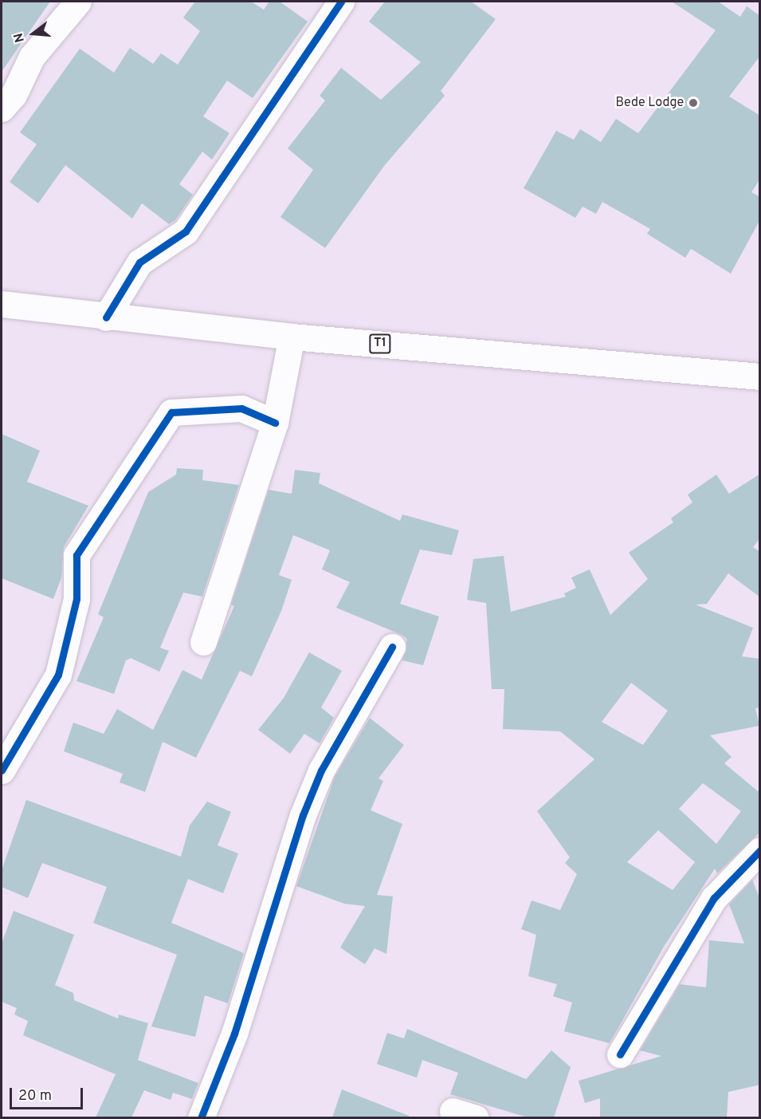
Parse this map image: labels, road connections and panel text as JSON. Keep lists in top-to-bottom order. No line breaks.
{"streets":{"main road":["T1"]},"places":["Bede Lodge"],"scale_bar":"20 m","north":"left"}
